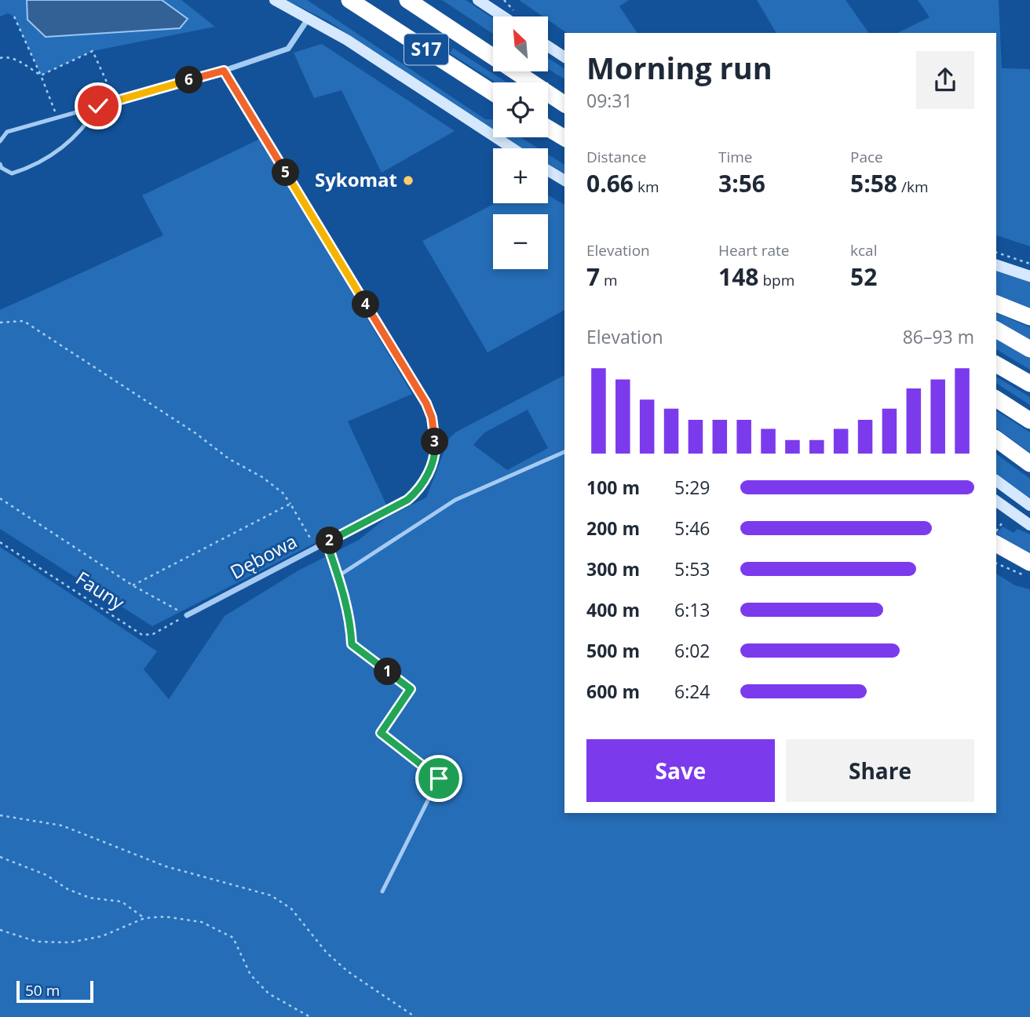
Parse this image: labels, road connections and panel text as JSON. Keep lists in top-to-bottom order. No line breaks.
{"streets":{"highway":["S17"],"street":["Dębowa"],"path":["Fauny"]},"crossings":[["Dębowa","Fauny"]],"places":["Sykomat"],"scale_bar":"50 m","north":"top left","page":{"map_buttons":["+","−"],"heading":["Morning run","09:31"],"pins":["6","5","4","3","2","1"],"stats":[["Distance","0.66 km"],["Time","3:56"],["Pace","5:58 /km"],["Elevation","7 m"],["Heart rate","148 bpm"],["kcal","52"]],"chart":["Elevation","86–93 m"],"list":[{"name":"100 m","note":"5:29"},{"name":"200 m","note":"5:46"},{"name":"300 m","note":"5:53"},{"name":"400 m","note":"6:13"},{"name":"500 m","note":"6:02"},{"name":"600 m","note":"6:24"}],"buttons":["Save","Share"],"scale":"50 m"}}
